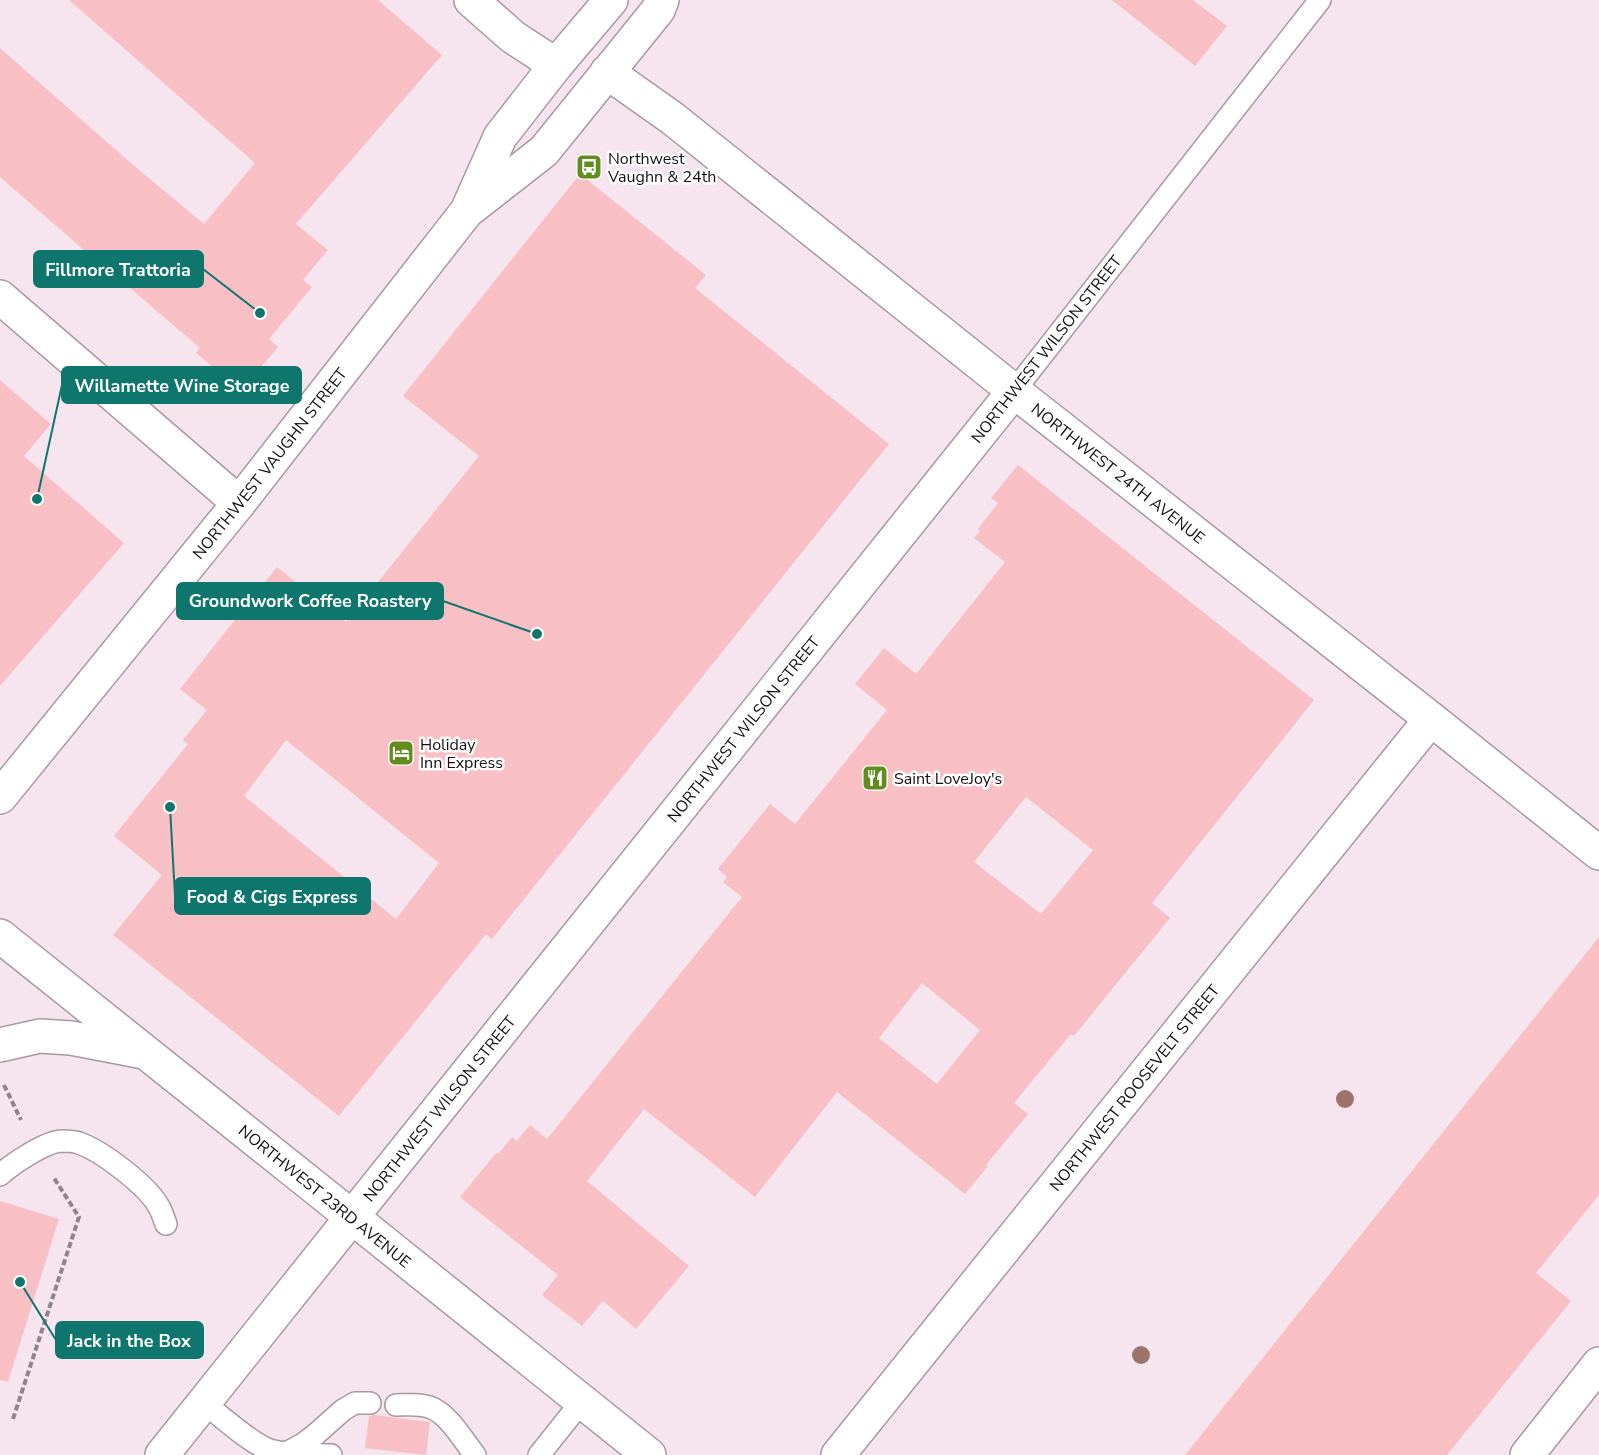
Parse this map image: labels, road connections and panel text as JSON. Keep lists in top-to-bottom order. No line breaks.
{"streets":{"main road":["NORTHWEST WILSON STREET","NORTHWEST VAUGHN STREET","NORTHWEST 24TH AVENUE","NORTHWEST ROOSEVELT STREET","NORTHWEST 23RD AVENUE"]},"crossings":[["NORTHWEST WILSON STREET","NORTHWEST 24TH AVENUE"],["NORTHWEST WILSON STREET","NORTHWEST 23RD AVENUE"],["NORTHWEST VAUGHN STREET","NORTHWEST 24TH AVENUE"],["NORTHWEST 24TH AVENUE","NORTHWEST ROOSEVELT STREET"]],"places":{"bus stop":["Northwest Vaughn & 24th"],"other":["Fillmore Trattoria","Willamette Wine Storage","Groundwork Coffee Roastery","Food & Cigs Express","Jack in the Box"],"hotel":["Holiday Inn Express"],"restaurant":["Saint LoveJoy's"]}}
